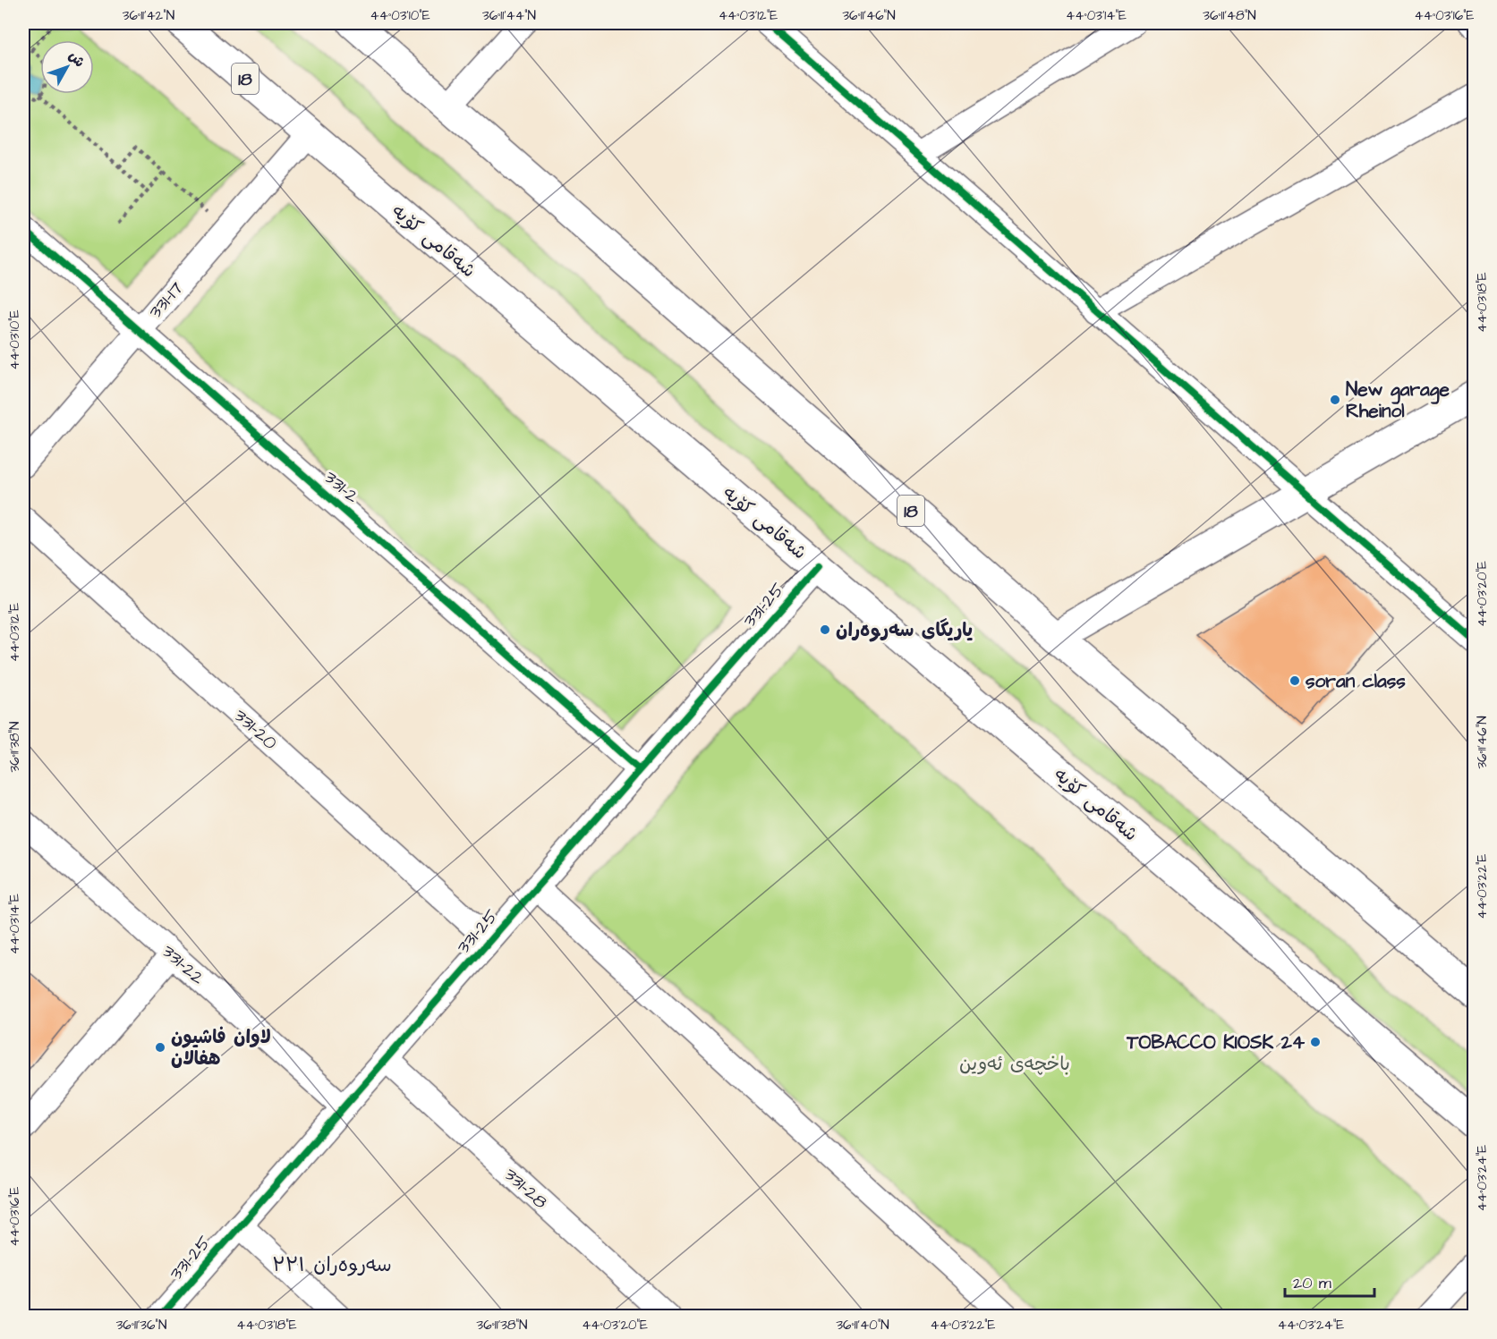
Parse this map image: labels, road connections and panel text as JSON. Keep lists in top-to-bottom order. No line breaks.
{"streets":{"main road":["18","شەقامی کۆیە"],"street":["331-17","331-2","331-25","331-20","331-22","331-28"]},"crossings":[["شەقامی کۆیە","331-17"],["شەقامی کۆیە","331-25"],["331-17","331-2"],["331-2","331-25"],["331-25","331-20"],["331-25","331-22"],["331-25","331-28"]],"districts":["سەروەران ٣٣١"],"parks":["باخچەی ئەوین"],"places":["New garage Rheinol","یاریگای سەروەران","soran class","TOBACCO KIOSK 24","لاوان فاشيون هفالان"],"scale_bar":"20 m","north":"top right","coordinates":["36°11'42\"N","44°03'10\"E","36°11'44\"N","44°03'12\"E","36°11'46\"N","44°03'14\"E","36°11'48\"N","44°03'16\"E","44°03'18\"E","44°03'20\"E","36°11'38\"N","44°03'22\"E","44°03'24\"E","36°11'36\"N","36°11'40\"N"]}
